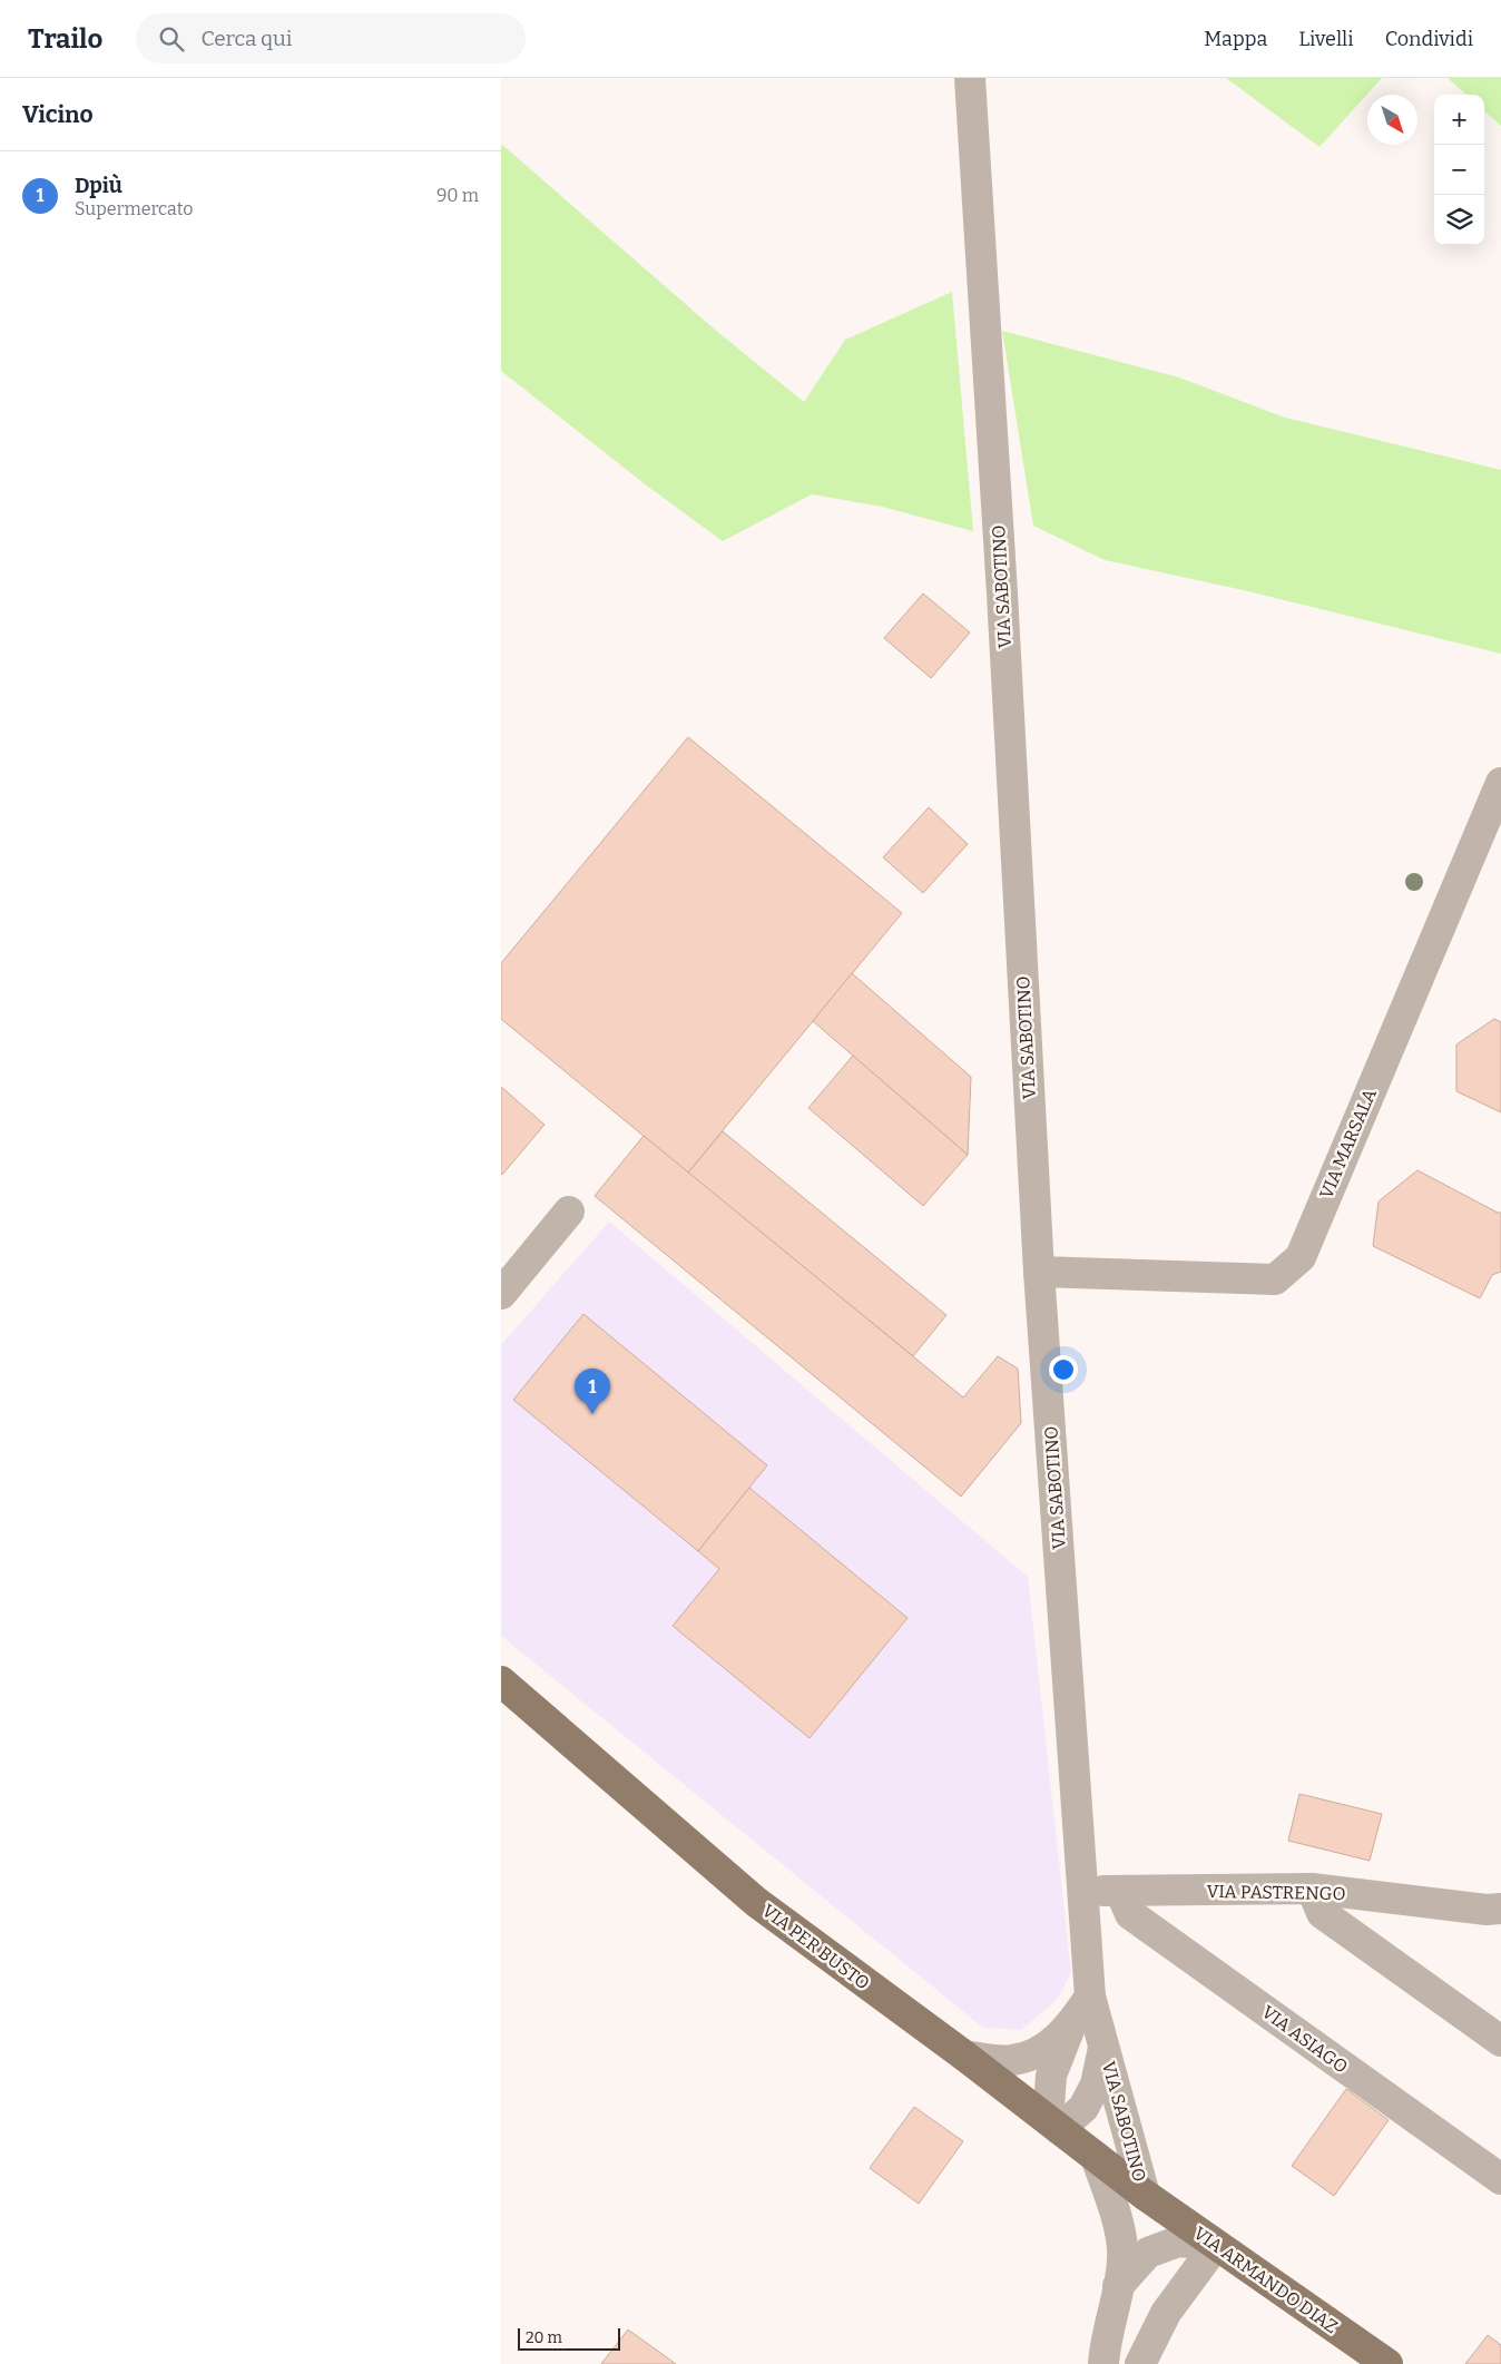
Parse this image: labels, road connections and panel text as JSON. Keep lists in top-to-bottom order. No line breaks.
{"streets":{"main road":["VIA PER BUSTO","VIA ARMANDO DIAZ"],"street":["VIA SABOTINO","VIA MARSALA","VIA PASTRENGO","VIA ASIAGO"]},"crossings":[["VIA SABOTINO","VIA MARSALA"],["VIA SABOTINO","VIA PASTRENGO"],["VIA SABOTINO","VIA PER BUSTO"],["VIA SABOTINO","VIA ARMANDO DIAZ"],["VIA PASTRENGO","VIA ASIAGO"],["VIA PER BUSTO","VIA ARMANDO DIAZ"]],"scale_bar":"20 m","north":"bottom right","page":{"header":"Trailo","search":"Cerca qui","nav":["Mappa","Livelli","Condividi"],"heading":"Vicino","map_buttons":["+","−"],"list":[{"mark":"1","name":"Dpiù","note":"Supermercato","value":"90 m"}],"pins":"1","scale":"20 m"}}
